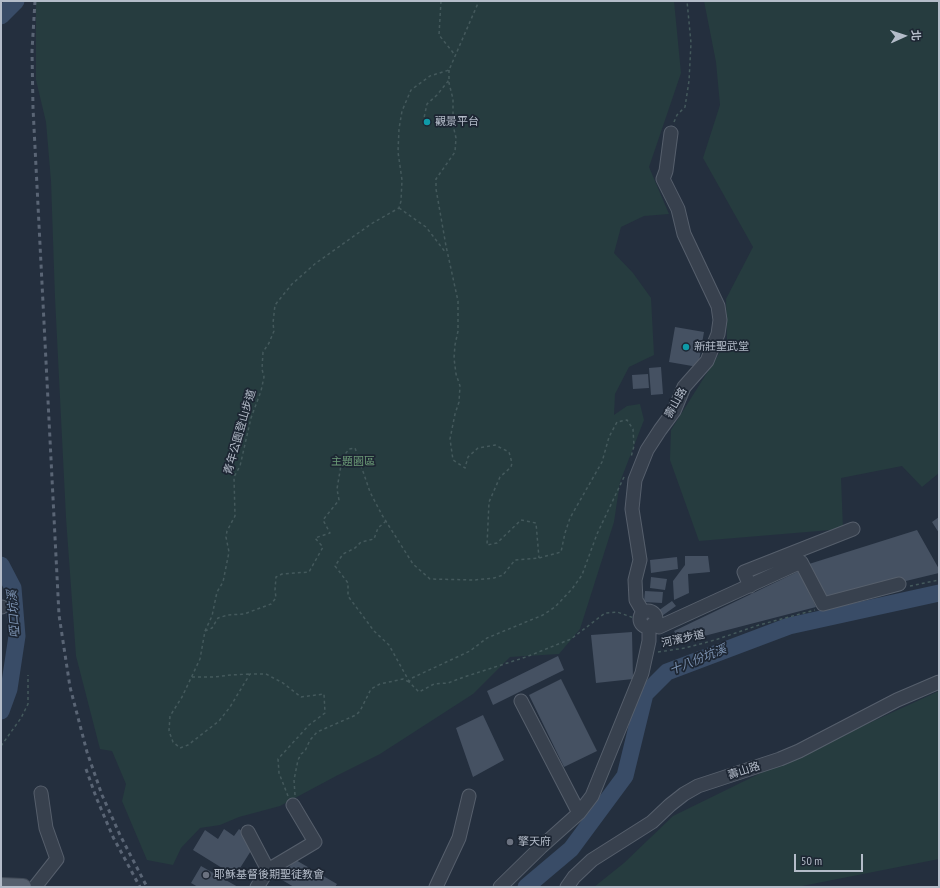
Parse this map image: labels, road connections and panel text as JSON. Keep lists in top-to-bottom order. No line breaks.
{"streets":{"street":["壽山路"],"path":["青年公園登山步道","河濱步道"]},"water":["啞口坑溪","十八份坑溪"],"parks":["主題園區"],"places":["觀景平台","新莊聖武堂","擎天府","耶穌基督後期聖徒教會"],"scale_bar":"50 m","north":"right"}
